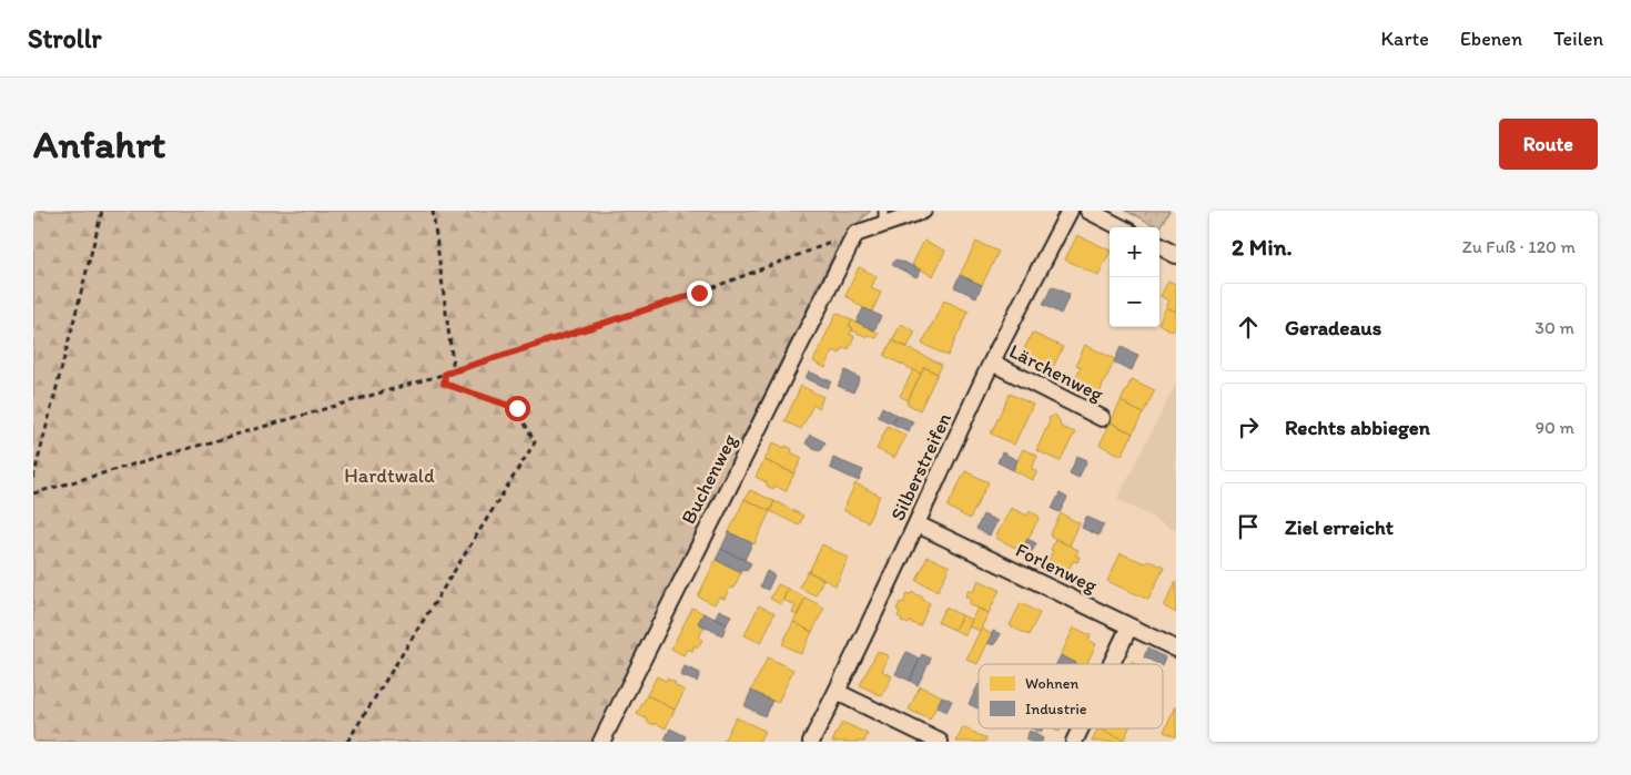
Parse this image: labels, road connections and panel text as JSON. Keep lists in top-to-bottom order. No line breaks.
{"streets":{"street":["Lärchenweg","Silberstreifen","Buchenweg","Forlenweg"]},"crossings":[["Lärchenweg","Silberstreifen"],["Silberstreifen","Forlenweg"]],"parks":["Hardtwald"],"legend":["Wohnen","Industrie"],"page":{"header":"Strollr","nav":["Karte","Ebenen","Teilen"],"buttons":"Route","title":"Anfahrt","heading":["2 Min.","Zu Fuß · 120 m"],"map_buttons":["+","−"],"list":[["Geradeaus","30 m"],["Rechts abbiegen","90 m"],"Ziel erreicht"]}}
